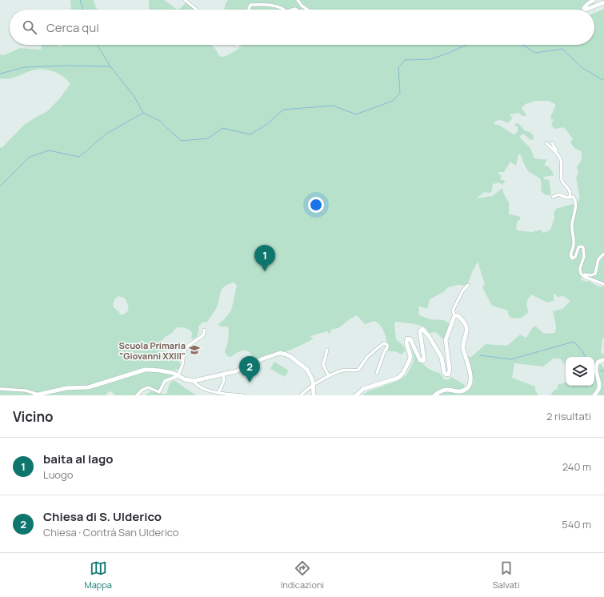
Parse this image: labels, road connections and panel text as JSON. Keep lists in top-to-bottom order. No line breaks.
{"places":{"school or university":["Scuola Primaria \"Giovanni XXIII\""]},"page":{"search":"Cerca qui","pins":["1","2"],"heading":["Vicino","2 risultati"],"list":[{"mark":"1","name":"baita al lago","note":"Luogo","value":"240 m"},{"mark":"2","name":"Chiesa di S. Ulderico","note":"Chiesa · Contrà San Ulderico","value":"540 m"}],"nav":["Mappa","Indicazioni","Salvati"]}}
